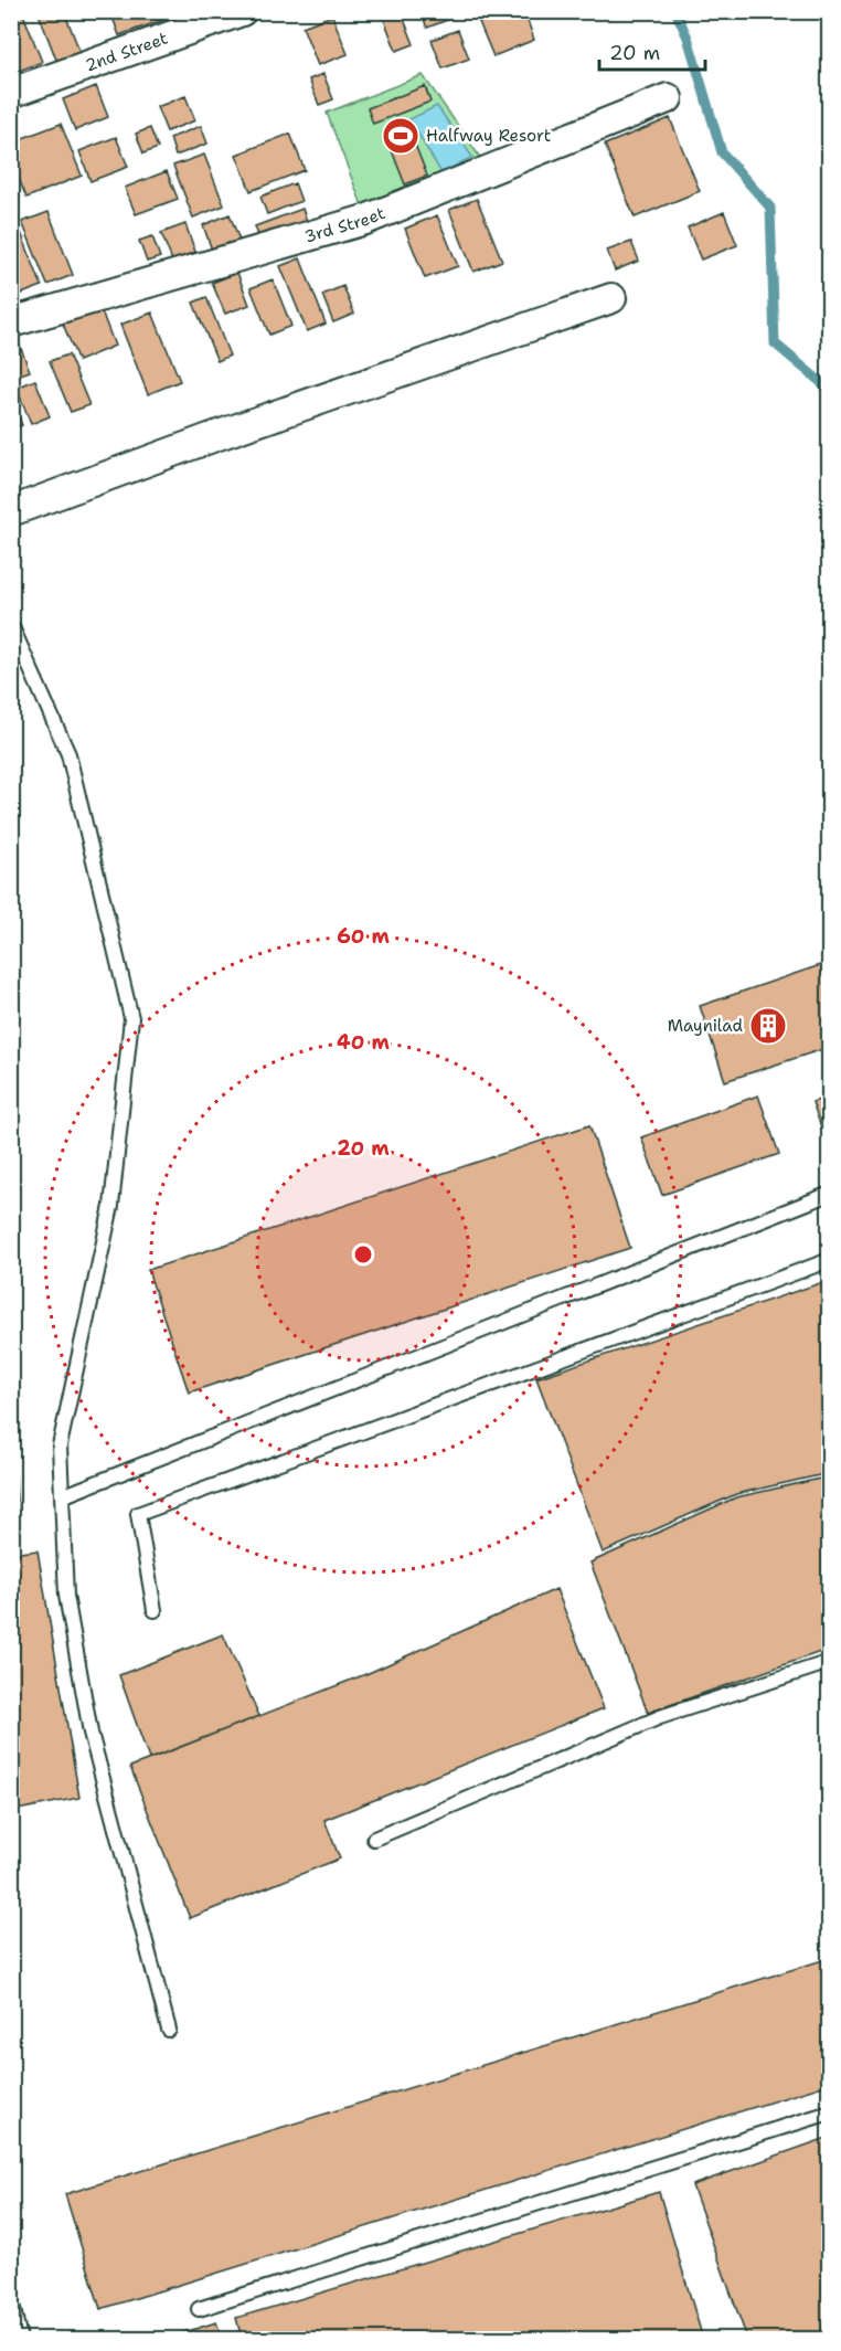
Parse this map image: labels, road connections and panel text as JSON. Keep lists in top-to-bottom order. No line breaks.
{"streets":{"street":["2nd Street","3rd Street"]},"places":{"sports":["Halfway Resort"],"building":["Maynilad"]},"scale_bar":"20 m","rings":["60 m","40 m","20 m"]}
